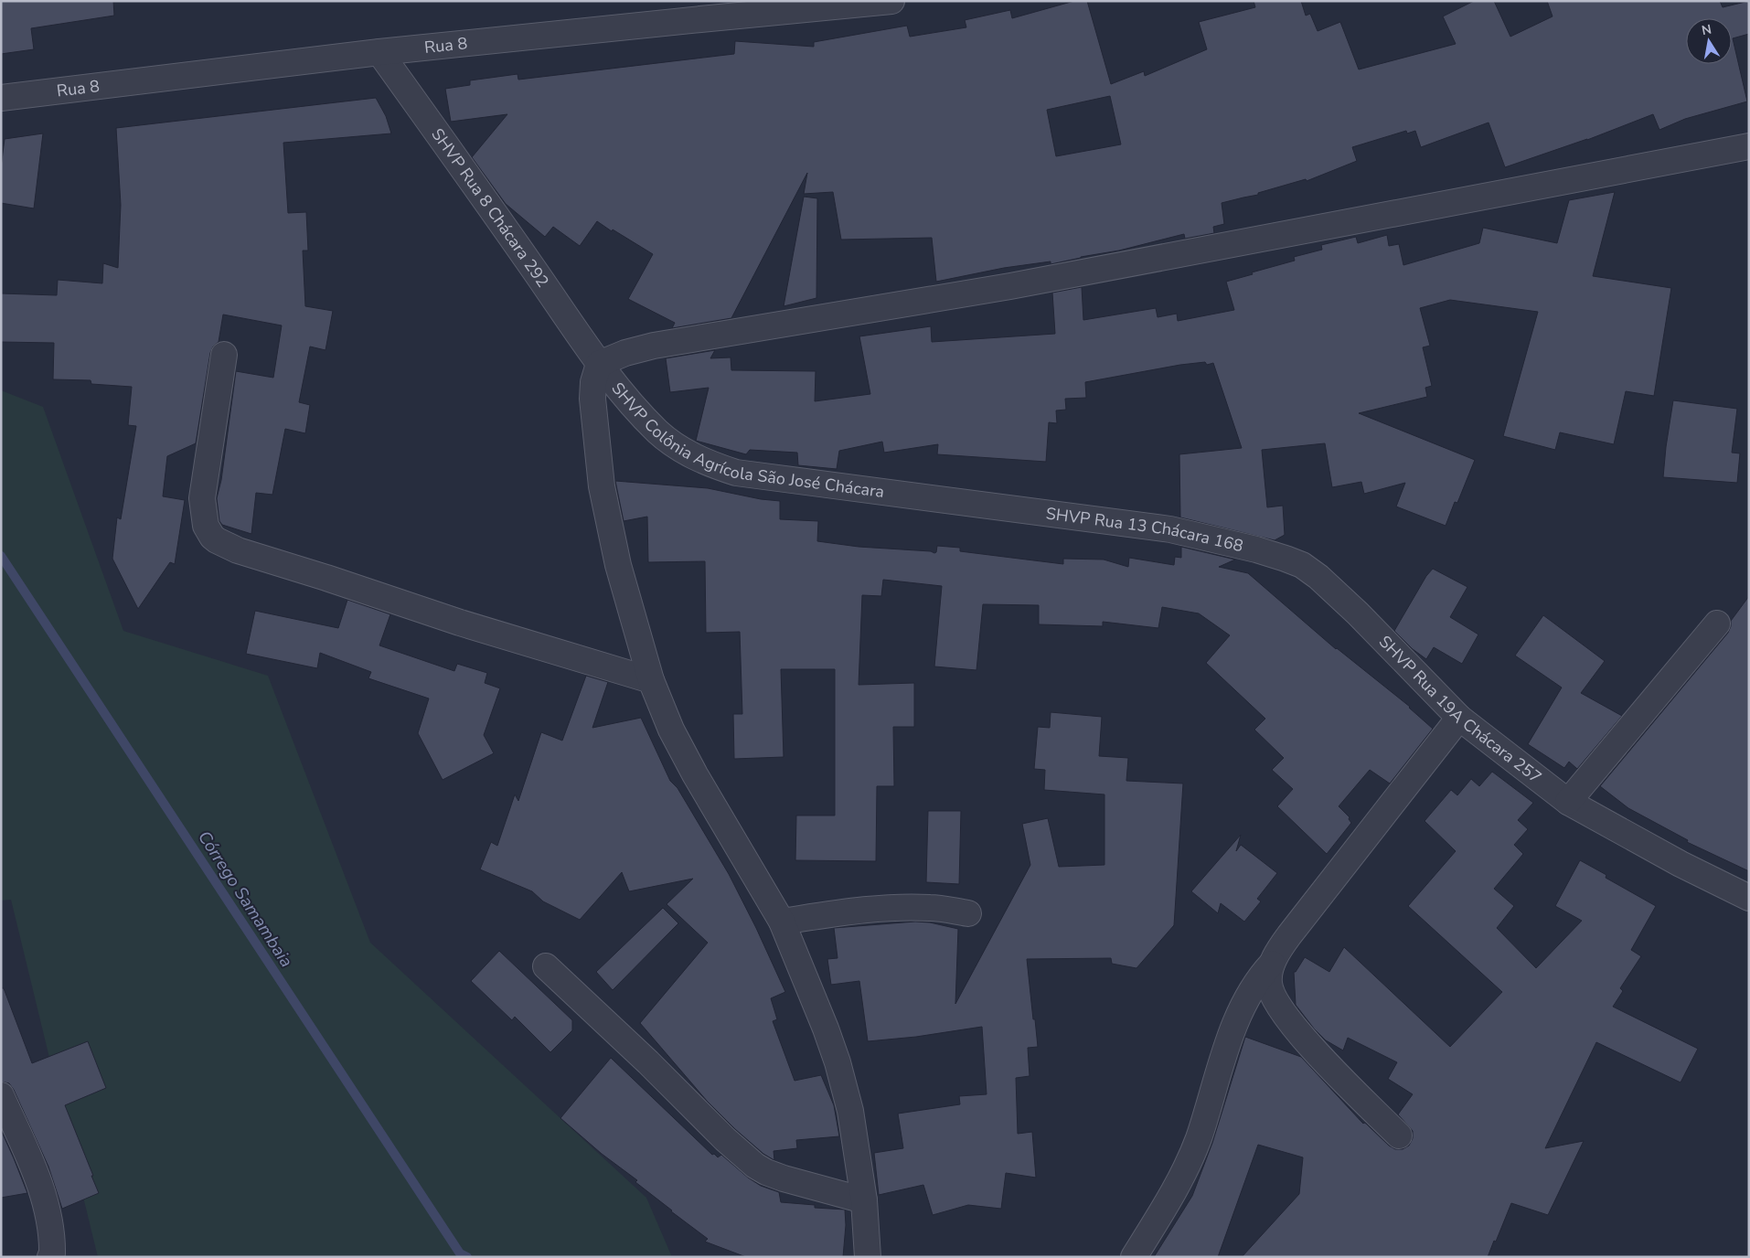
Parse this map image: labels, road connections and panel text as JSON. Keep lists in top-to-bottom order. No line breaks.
{"streets":{"street":["Rua 8","SHVP Rua 8 Chácara 292","SHVP Colônia Agrícola São José Chácara","SHVP Rua 13 Chácara 168","SHVP Rua 19A Chácara 257"]},"crossings":[["Rua 8","SHVP Rua 8 Chácara 292"],["SHVP Rua 8 Chácara 292","SHVP Colônia Agrícola São José Chácara"],["SHVP Colônia Agrícola São José Chácara","SHVP Rua 13 Chácara 168"],["SHVP Rua 13 Chácara 168","SHVP Rua 19A Chácara 257"]],"water":["Córrego Samambaia"],"north":"top"}
